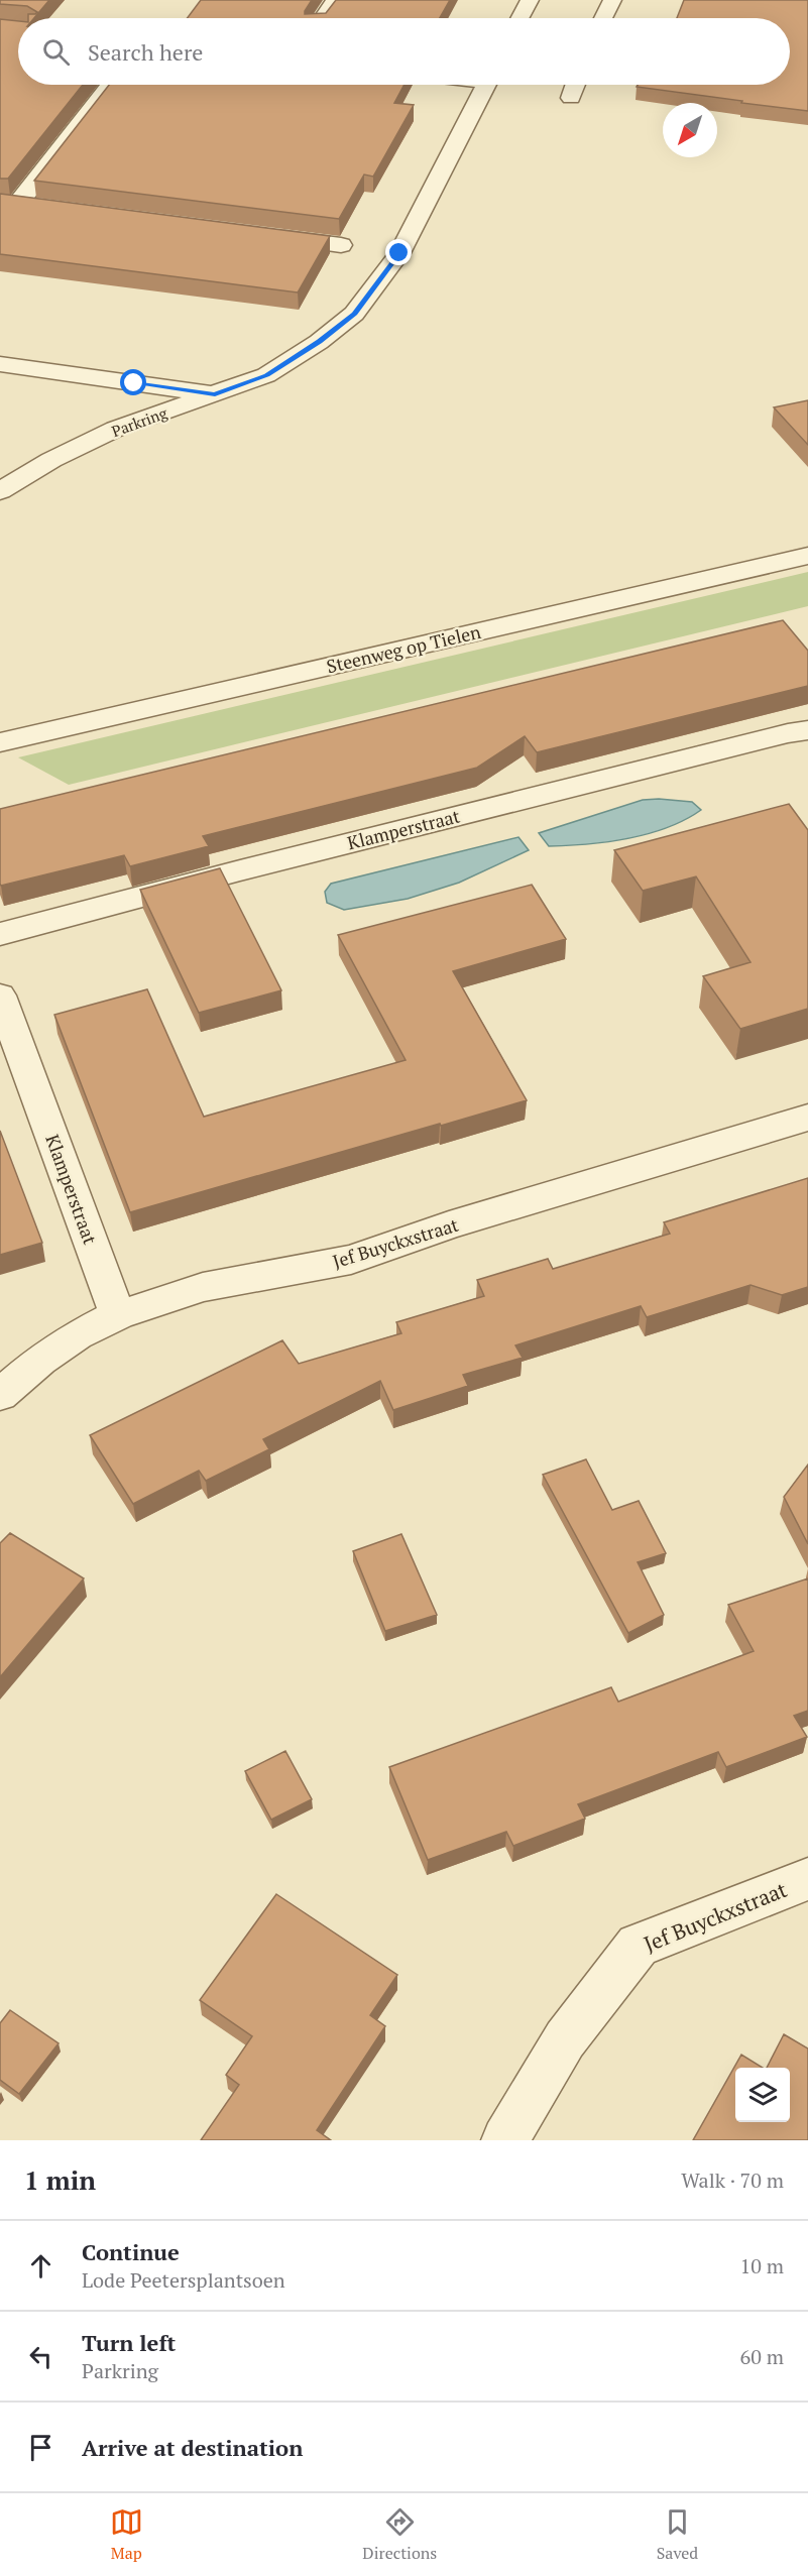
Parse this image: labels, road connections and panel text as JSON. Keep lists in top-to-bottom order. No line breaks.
{"streets":{"street":["Parkring","Steenweg op Tielen","Klamperstraat","Jef Buyckxstraat"]},"crossings":[["Klamperstraat","Jef Buyckxstraat"]],"north":"bottom left","page":{"search":"Search here","heading":["1 min","Walk · 70 m"],"list":[["Continue","Lode Peetersplantsoen","10 m"],["Turn left","Parkring","60 m"],"Arrive at destination"],"nav":["Map","Directions","Saved"]}}
